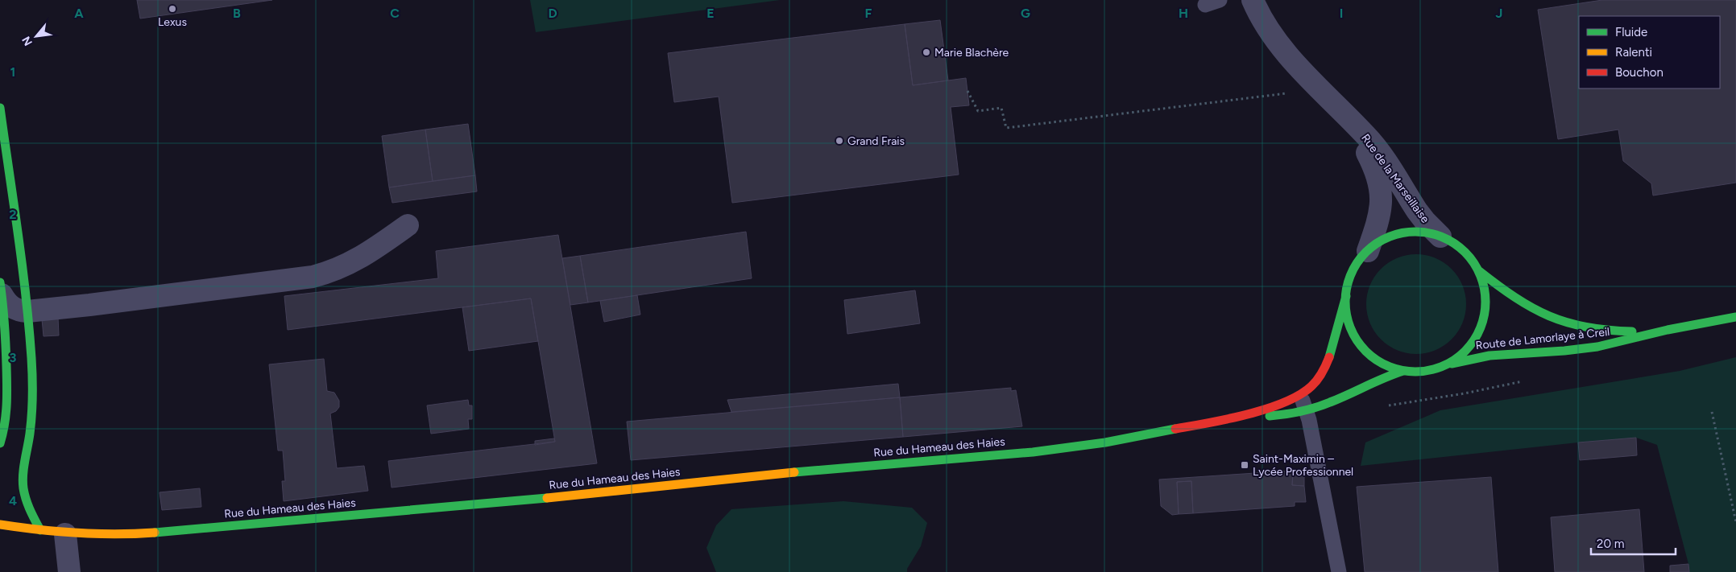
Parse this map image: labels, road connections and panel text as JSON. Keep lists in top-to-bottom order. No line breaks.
{"streets":{"street":["Rue de la Marseillaise","Route de Lamorlaye à Creil","Rue du Hameau des Haies"]},"crossings":[["Rue de la Marseillaise","Route de Lamorlaye à Creil"],["Rue de la Marseillaise","Rue du Hameau des Haies"],["Route de Lamorlaye à Creil","Rue du Hameau des Haies"]],"places":{"other":["Lexus","Marie Blachère","Grand Frais"],"transit":["Saint-Maximin – Lycée Professionnel"]},"legend":["Fluide","Ralenti","Bouchon"],"scale_bar":"20 m","north":"bottom left","grid":{"columns":["A","B","C","D","E","F","G","H","I","J"],"rows":["1","2","3","4"]}}
